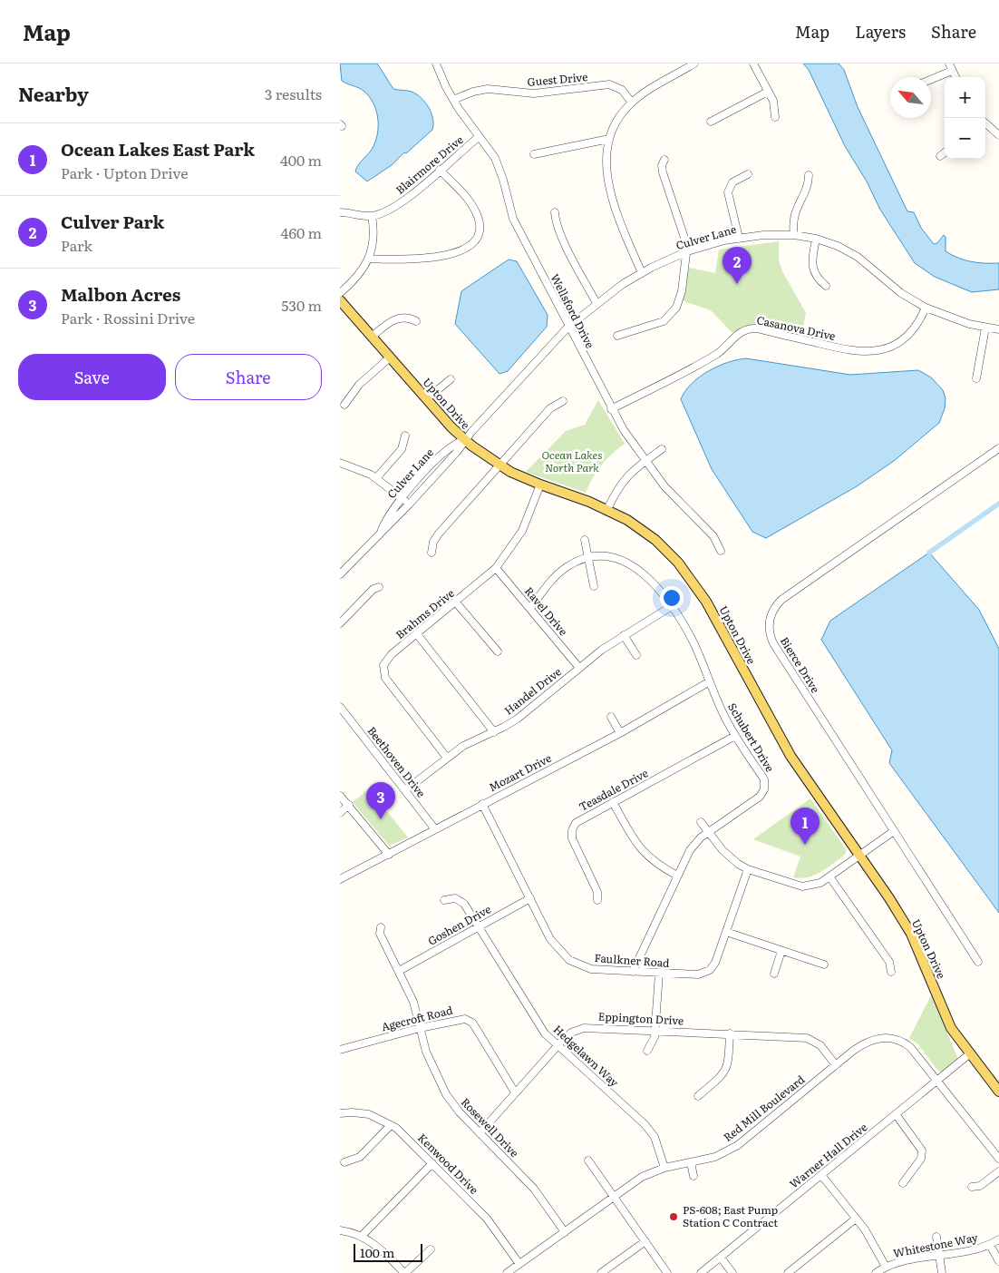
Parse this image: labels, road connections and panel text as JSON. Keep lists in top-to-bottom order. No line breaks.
{"streets":{"main road":["Upton Drive"],"street":["Guest Drive","Blairmore Drive","Culver Lane","Wellsford Drive","Casanova Drive","Ravel Drive","Brahms Drive","Bierce Drive","Handel Drive","Schubert Drive","Beethoven Drive","Mozart Drive","Teasdale Drive","Goshen Drive","Faulkner Road","Agecroft Road","Eppington Drive","Hedgelawn Way","Red Mill Boulevard","Rosewell Drive","Warner Hall Drive","Kenwood Drive","Whitestone Way"]},"crossings":[["Guest Drive","Wellsford Drive"],["Blairmore Drive","Wellsford Drive"],["Culver Lane","Wellsford Drive"],["Culver Lane","Casanova Drive"],["Culver Lane","Upton Drive"],["Wellsford Drive","Casanova Drive"],["Upton Drive","Brahms Drive"],["Upton Drive","Warner Hall Drive"],["Ravel Drive","Brahms Drive"],["Ravel Drive","Handel Drive"],["Ravel Drive","Schubert Drive"],["Brahms Drive","Handel Drive"],["Handel Drive","Schubert Drive"],["Handel Drive","Beethoven Drive"],["Schubert Drive","Mozart Drive"],["Schubert Drive","Teasdale Drive"],["Schubert Drive","Faulkner Road"],["Beethoven Drive","Mozart Drive"],["Mozart Drive","Faulkner Road"],["Goshen Drive","Faulkner Road"],["Goshen Drive","Hedgelawn Way"],["Goshen Drive","Rosewell Drive"],["Agecroft Road","Eppington Drive"],["Agecroft Road","Rosewell Drive"],["Eppington Drive","Hedgelawn Way"],["Eppington Drive","Red Mill Boulevard"],["Eppington Drive","Rosewell Drive"],["Hedgelawn Way","Red Mill Boulevard"],["Red Mill Boulevard","Rosewell Drive"],["Red Mill Boulevard","Warner Hall Drive"],["Red Mill Boulevard","Kenwood Drive"]],"parks":["Ocean Lakes North Park"],"places":["PS-608; East Pump Station C Contract"],"scale_bar":"100 m","north":"top left","page":{"header":"Map","nav":["Map","Layers","Share"],"heading":["Nearby","3 results"],"map_buttons":["+","−"],"list":[{"mark":"1","name":"Ocean Lakes East Park","note":"Park · Upton Drive","value":"400 m"},{"mark":"2","name":"Culver Park","note":"Park","value":"460 m"},{"mark":"3","name":"Malbon Acres","note":"Park · Rossini Drive","value":"530 m"}],"pins":["2","3","1"],"buttons":["Save","Share"],"scale":"100 m"}}
